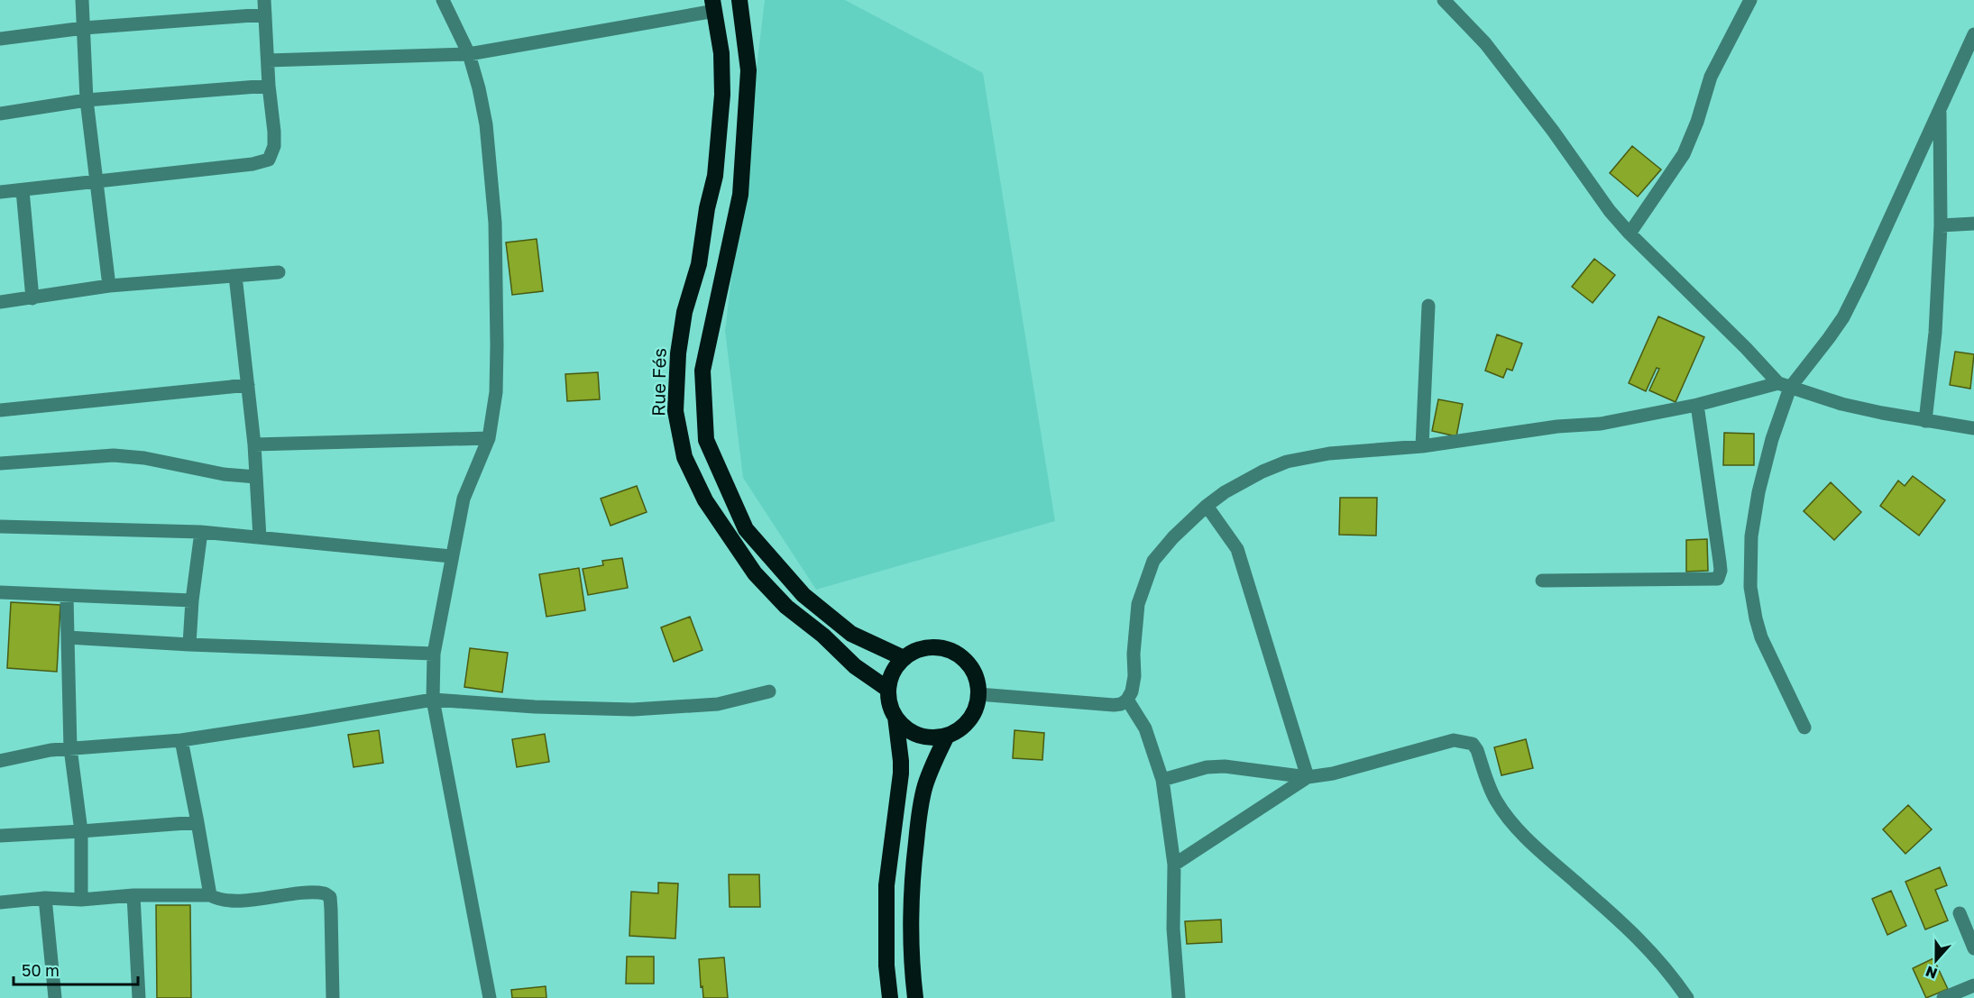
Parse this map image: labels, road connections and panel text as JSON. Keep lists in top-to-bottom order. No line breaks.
{"streets":{"highway":["Rue Fés"]},"scale_bar":"50 m","north":"bottom"}
